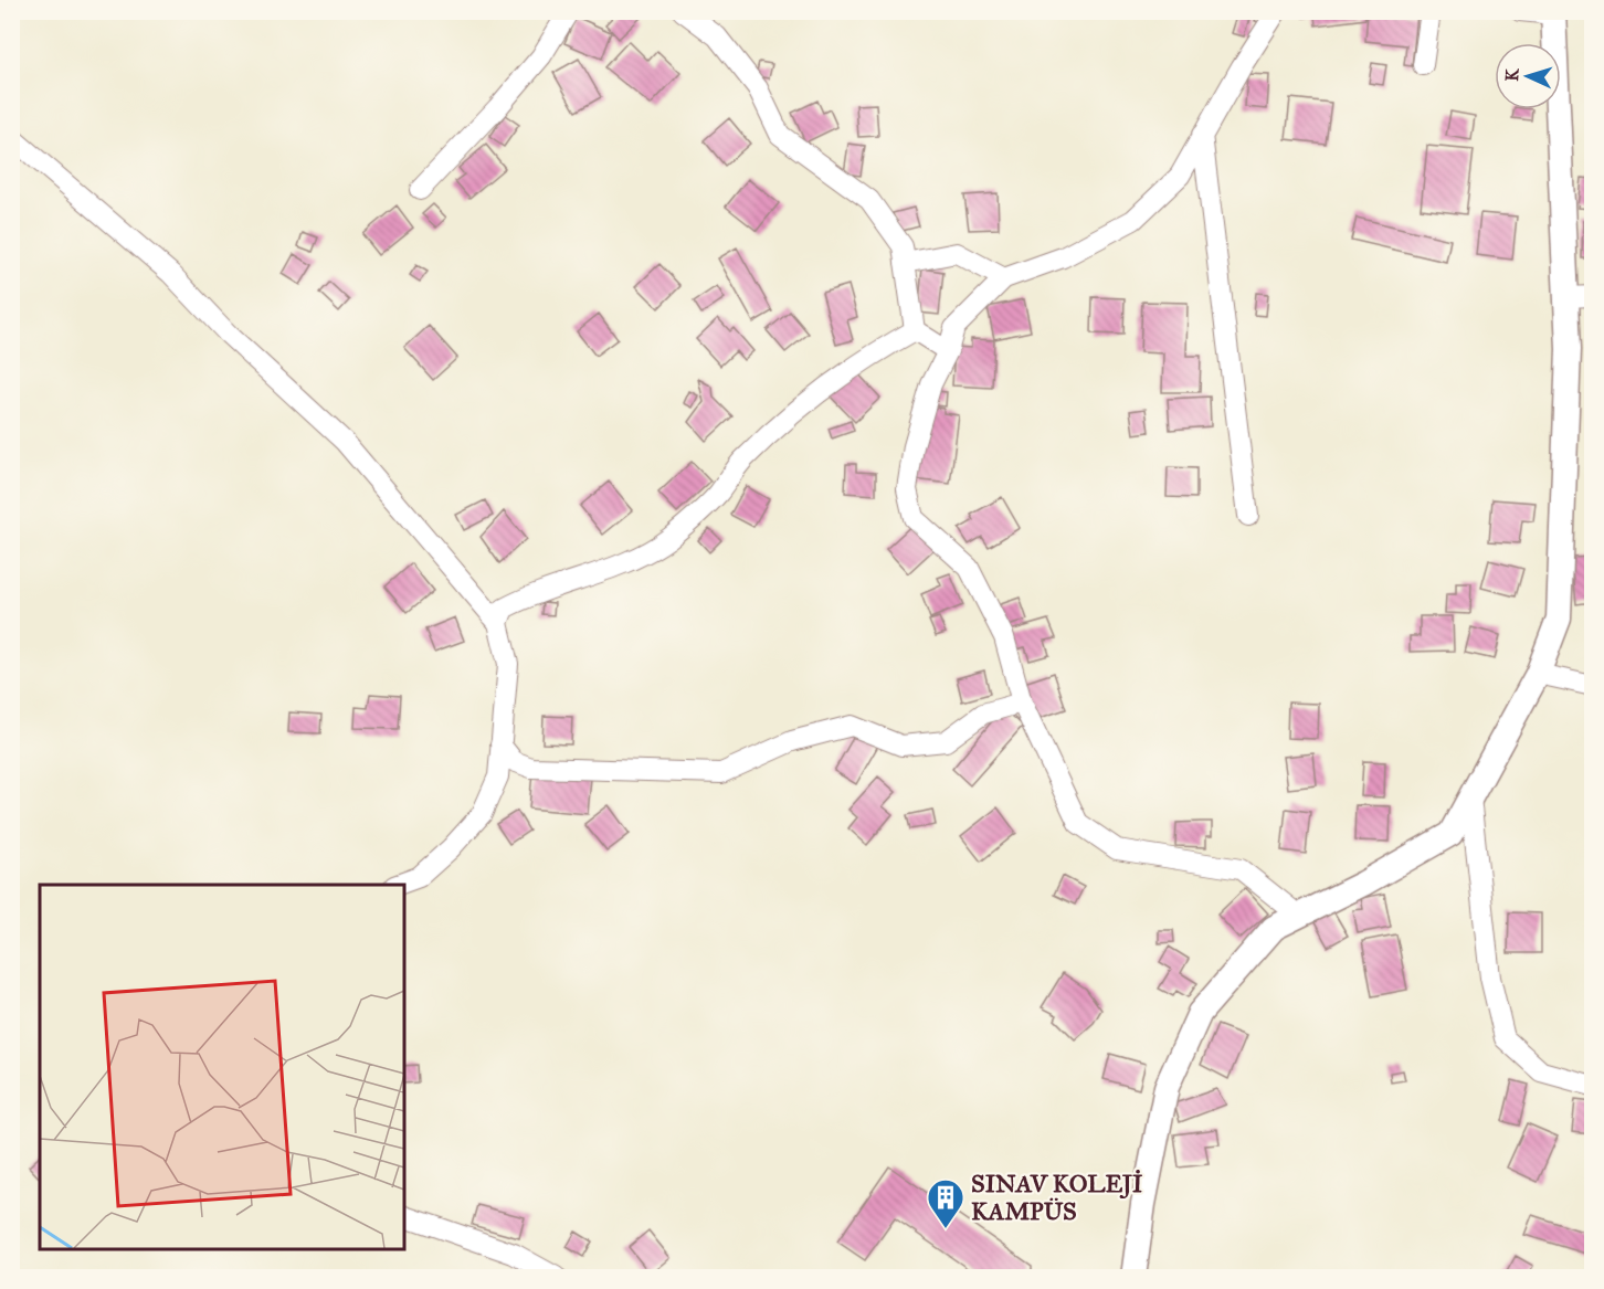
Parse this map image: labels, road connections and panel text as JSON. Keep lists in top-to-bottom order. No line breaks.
{"places":{"building":["SINAV KOLEJİ KAMPÜS"]},"north":"left"}
